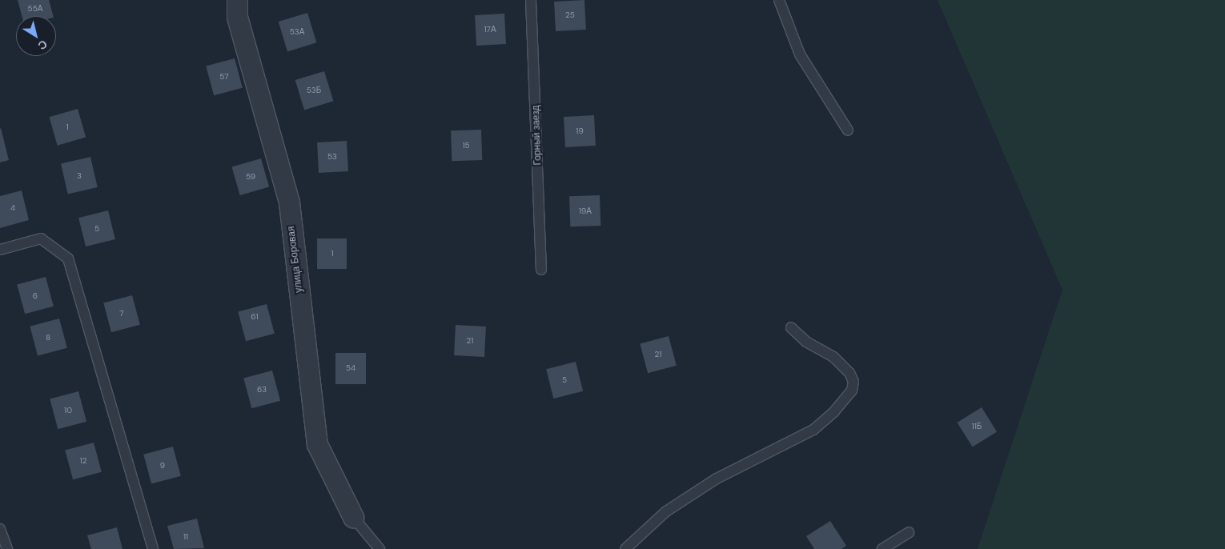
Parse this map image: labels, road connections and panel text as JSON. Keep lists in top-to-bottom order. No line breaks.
{"streets":{"street":["улица Боровая"],"lane":["Горный заезд"]},"house_numbers":["55А","25","17А","53А","57","53Б","1","19","15","53","3","59","4","19А","5","1","6","7","61","8","21","21","54","5","63","10","11Б","12","9","11"],"north":"bottom right"}
